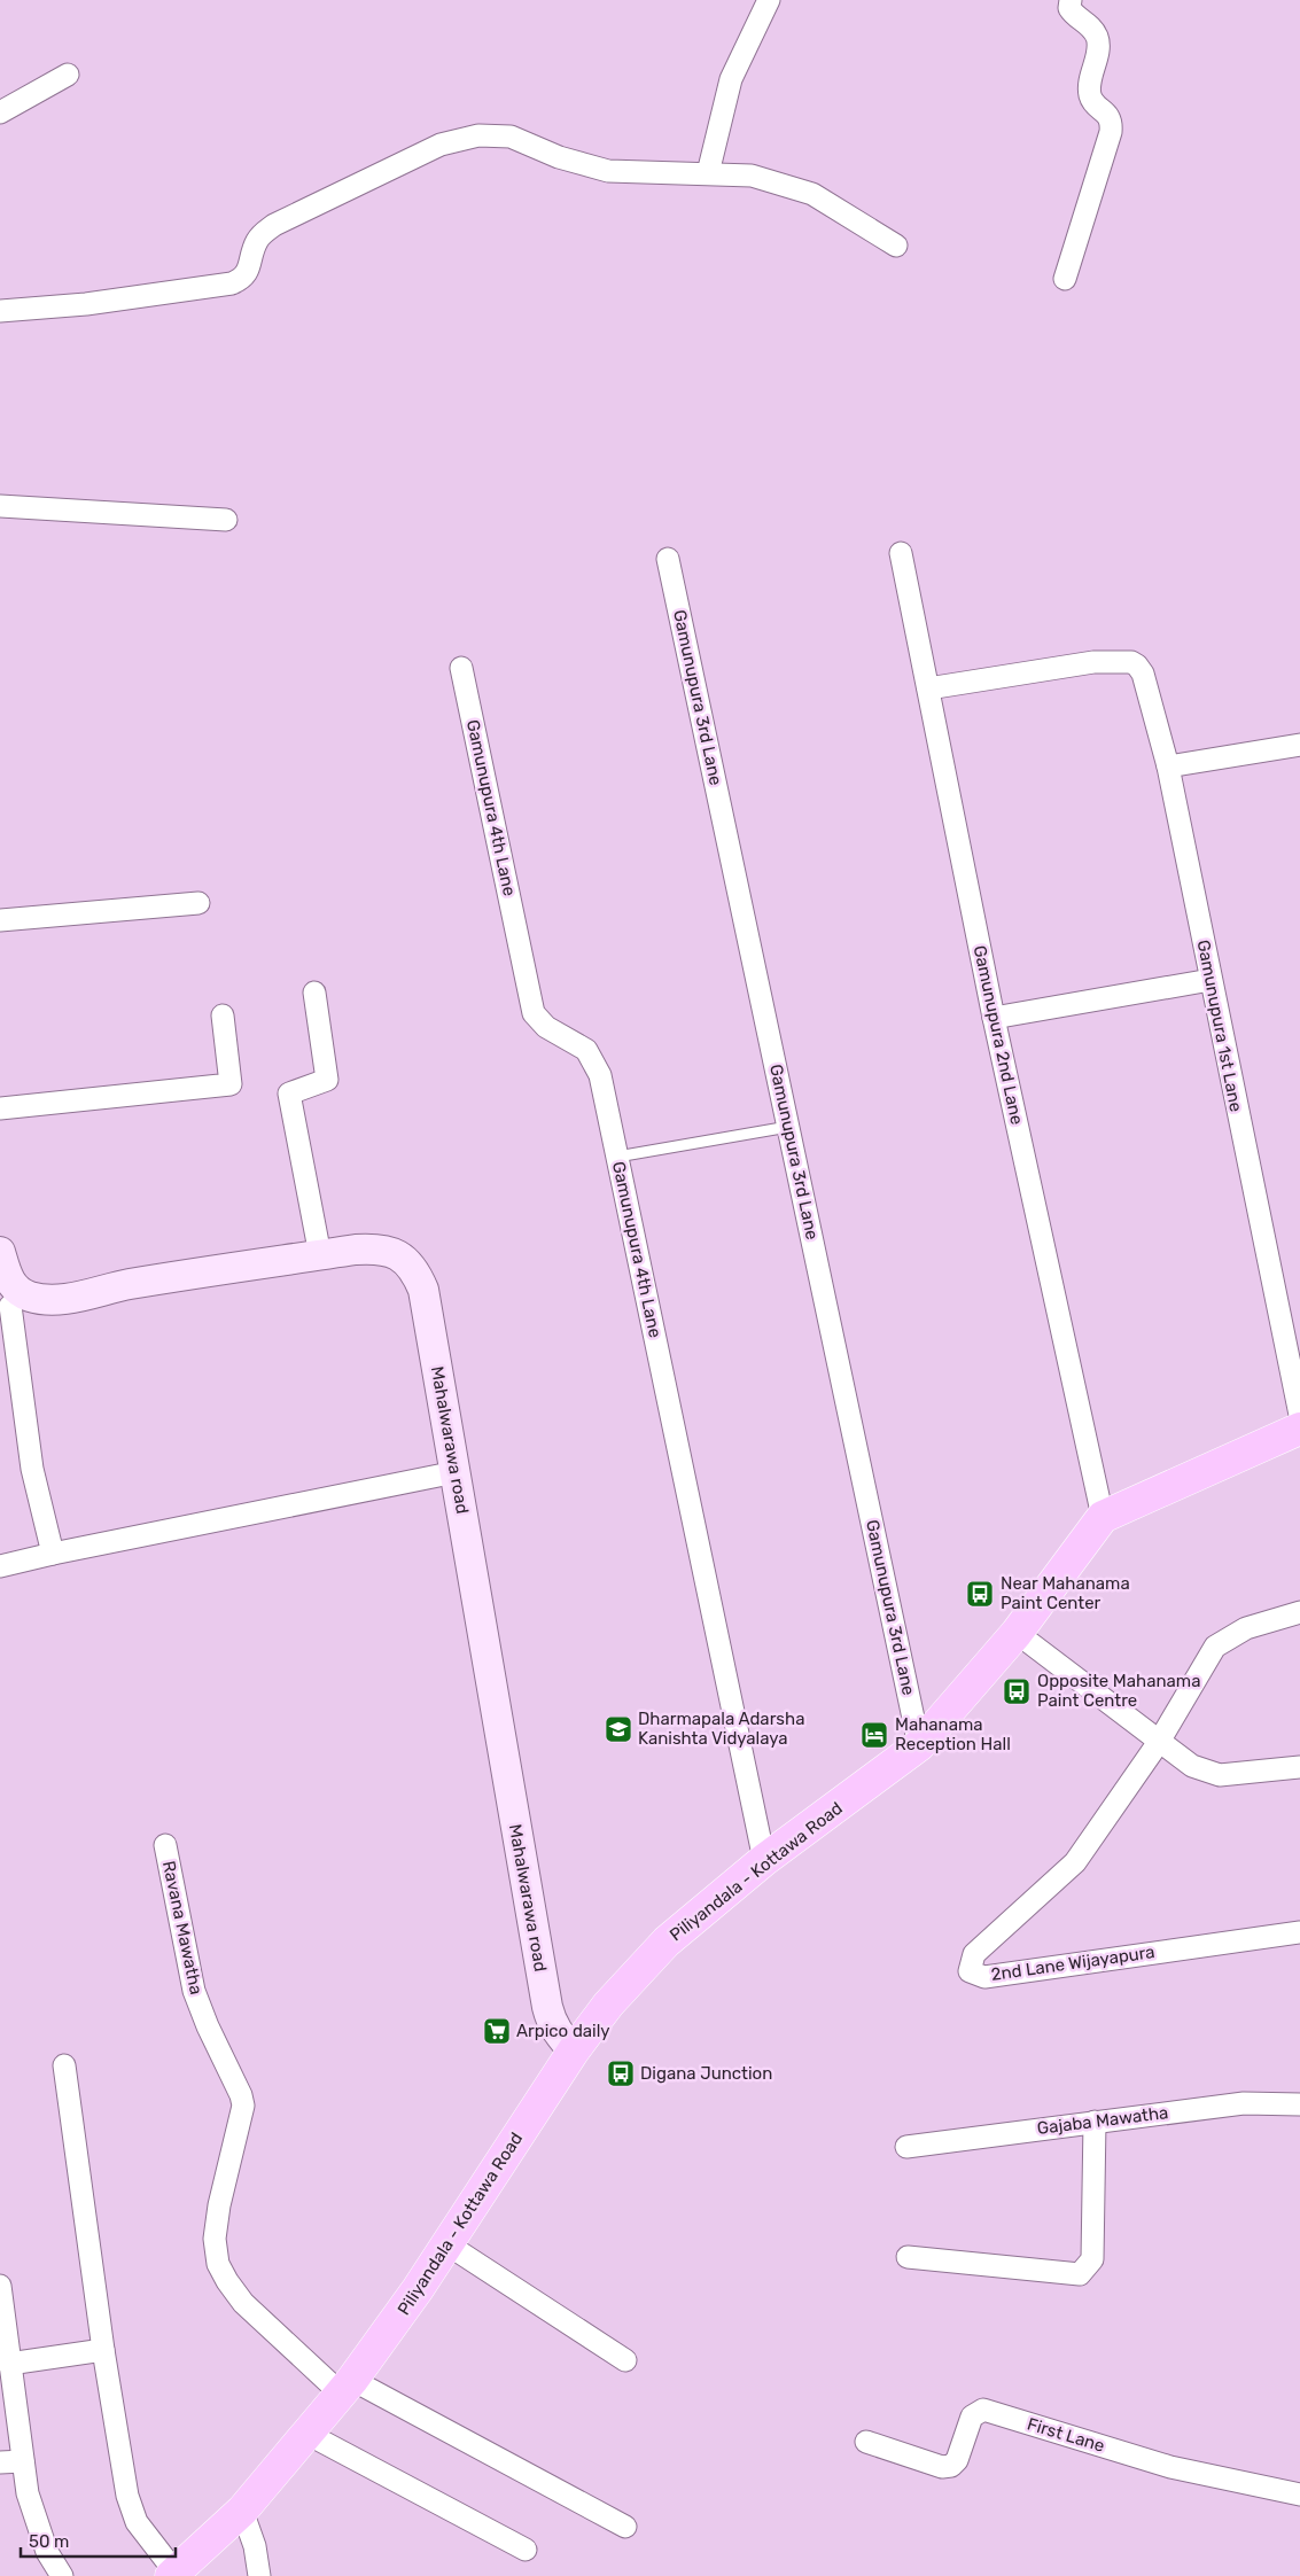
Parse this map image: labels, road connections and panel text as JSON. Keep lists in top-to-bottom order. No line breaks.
{"streets":{"main road":["Piliyandala - Kottawa Road"],"street":["Gamunupura 3rd Lane","Gamunupura 4th Lane","Gamunupura 1st Lane","Gamunupura 2nd Lane","Mahalwarawa road","Ravana Mawatha","2nd Lane Wijayapura","Gajaba Mawatha","First Lane"]},"crossings":[["Gamunupura 3rd Lane","Piliyandala - Kottawa Road"],["Gamunupura 4th Lane","Piliyandala - Kottawa Road"],["Gamunupura 1st Lane","Gamunupura 2nd Lane"],["Gamunupura 2nd Lane","Piliyandala - Kottawa Road"],["Mahalwarawa road","Piliyandala - Kottawa Road"],["Piliyandala - Kottawa Road","Ravana Mawatha"]],"places":{"bus stop":["Near Mahanama Paint Center","Opposite Mahanama Paint Centre","Digana Junction"],"school or university":["Dharmapala Adarsha Kanishta Vidyalaya"],"hotel":["Mahanama Reception Hall"],"supermarket":["Arpico daily"]},"scale_bar":"50 m"}
